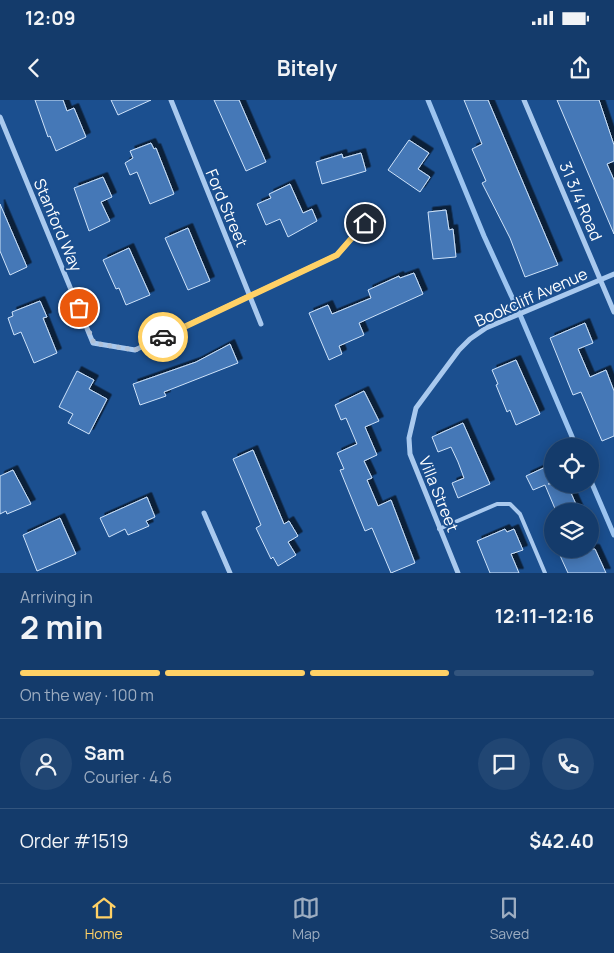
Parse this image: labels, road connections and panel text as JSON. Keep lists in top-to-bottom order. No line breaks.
{"streets":{"street":["31 3/4 Road","Ford Street","Stanford Way","Bookcliff Avenue","Villa Street"]},"crossings":[["31 3/4 Road","Bookcliff Avenue"],["Ford Street","Stanford Way"],["Bookcliff Avenue","Villa Street"]],"page":{"status":"12:09","header":"Bitely","heading":["2 min","Arriving in","12:11–12:16"],"panel":["Sam","Courier · 4.6","Order #1519","$42.40"],"bar":"On the way · 100 m","tabs":["Home","Map","Saved"]}}
